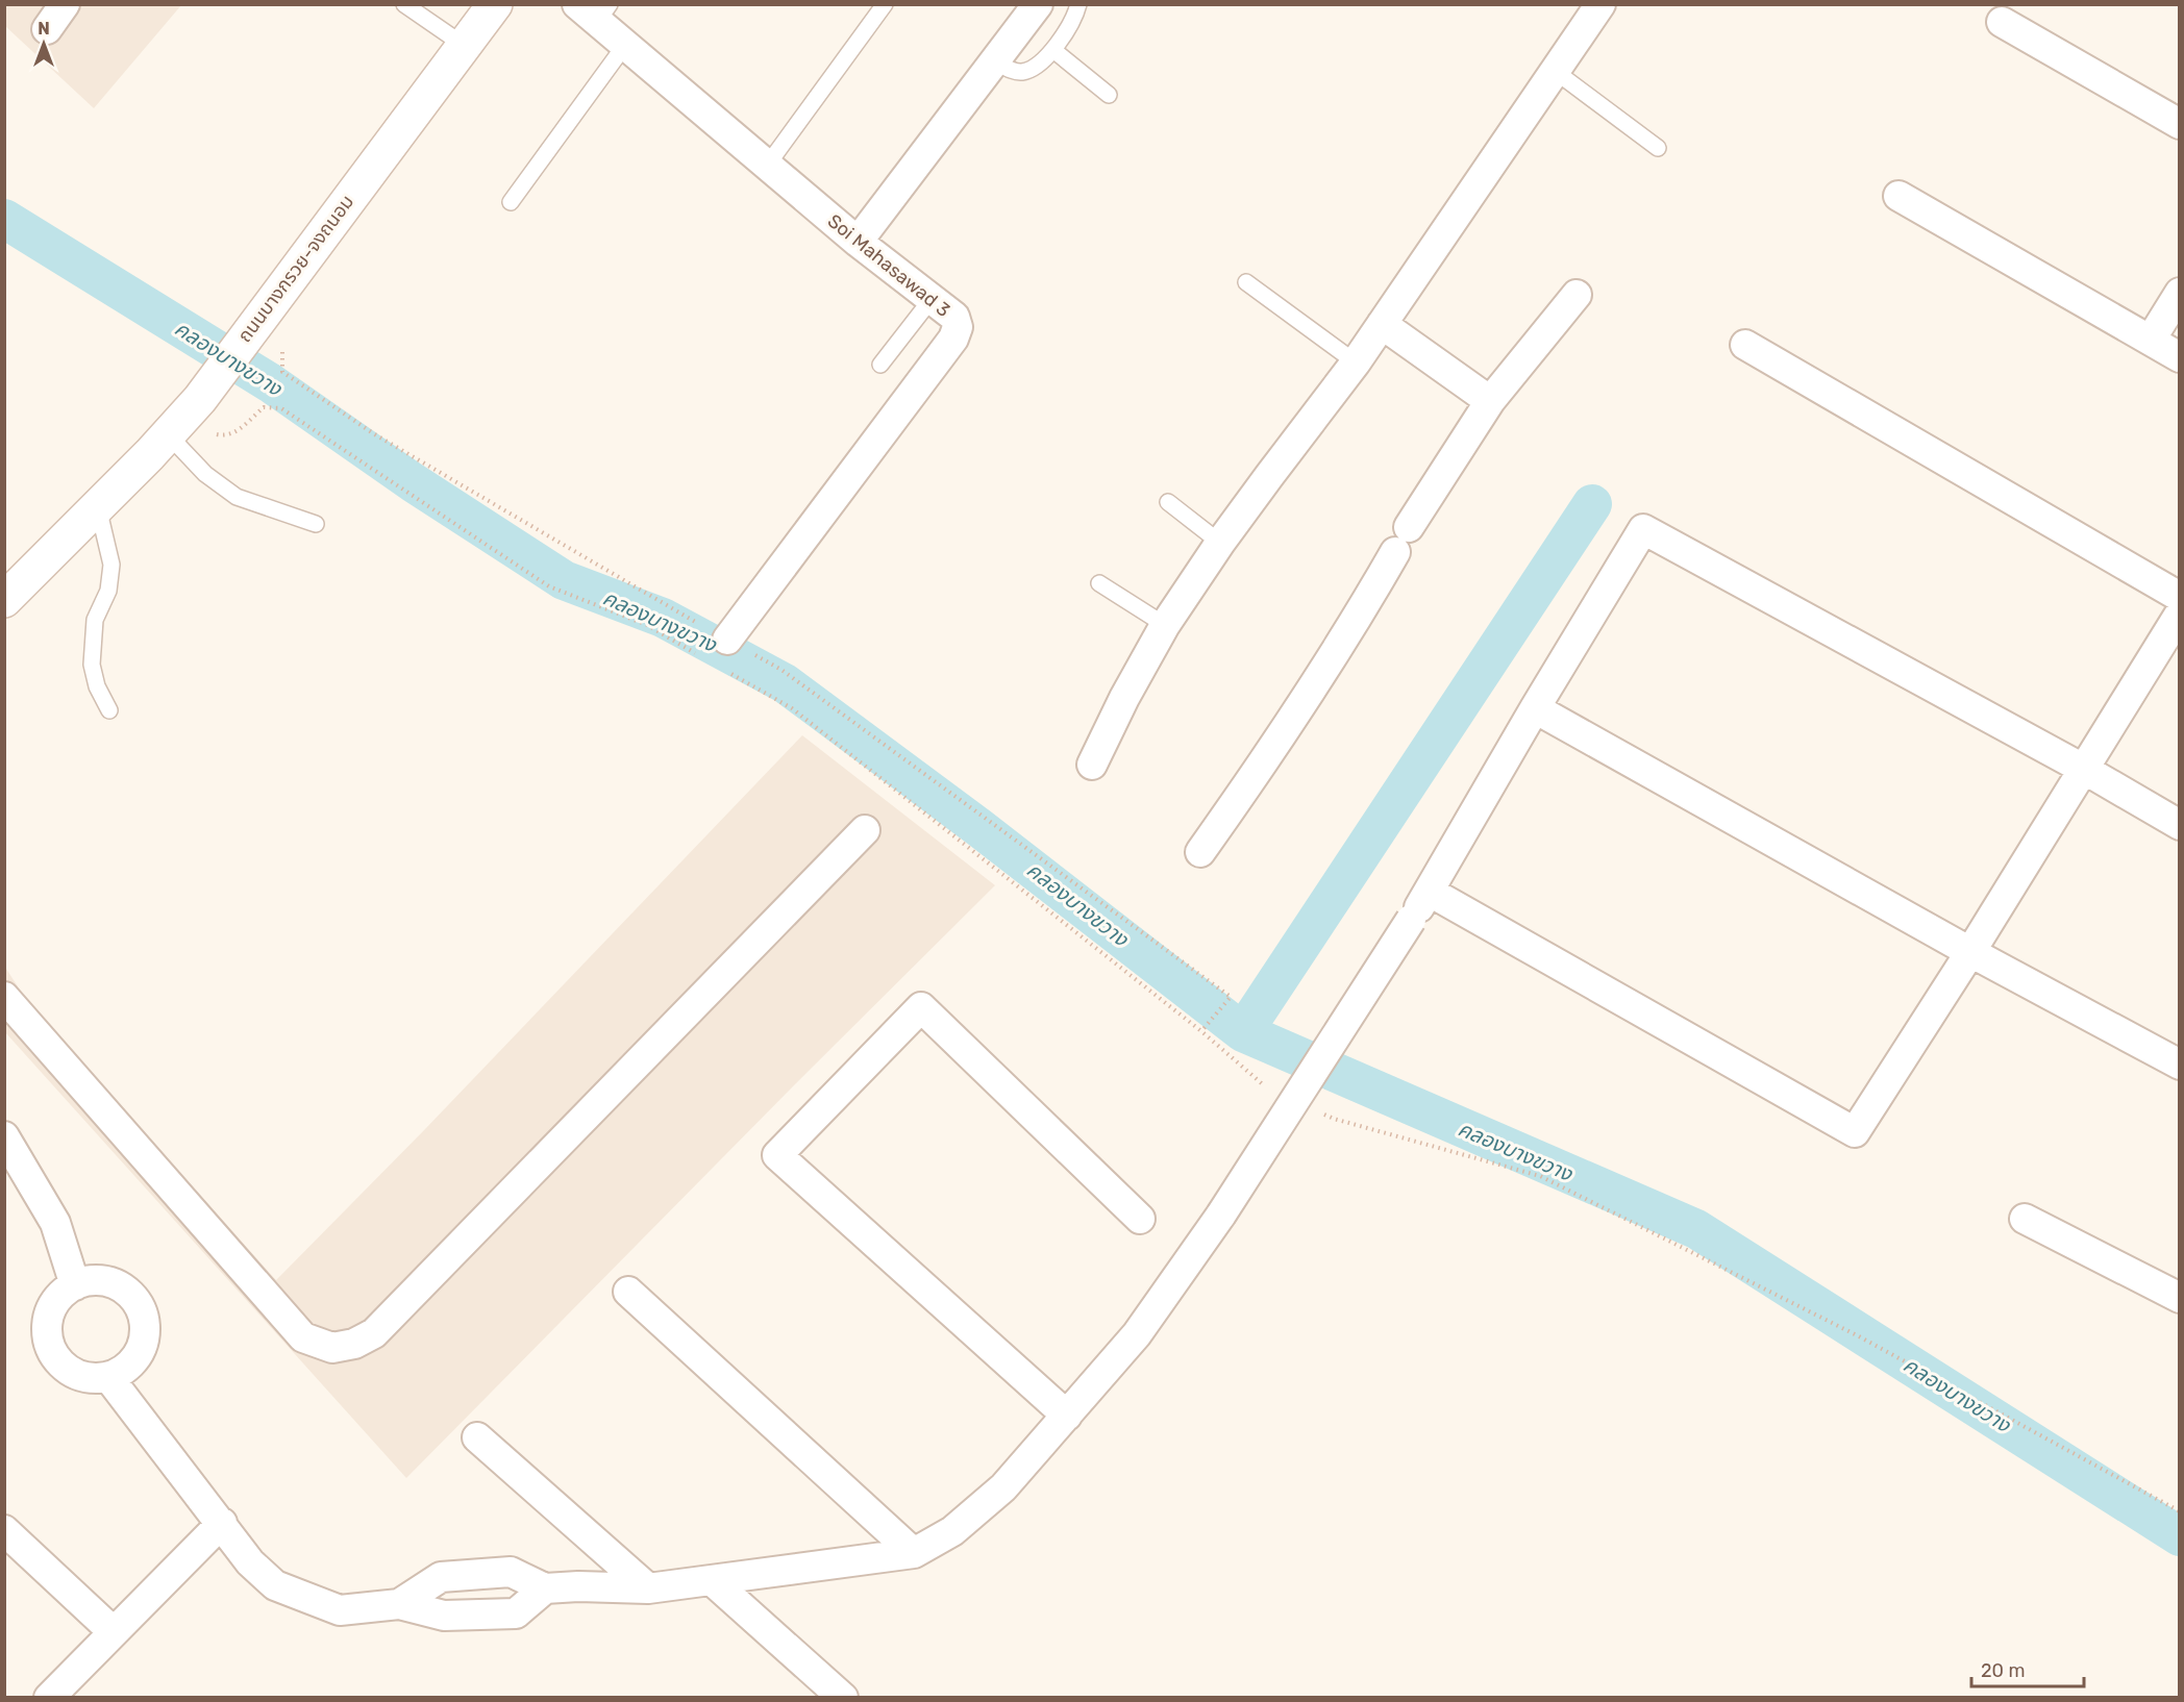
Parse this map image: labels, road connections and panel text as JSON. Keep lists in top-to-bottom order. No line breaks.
{"streets":{"street":["Soi Mahasawad 3","ถนนบางกรวย-จงถนอม"]},"water":["คลองบางขวาง"],"scale_bar":"20 m","north":"top"}
